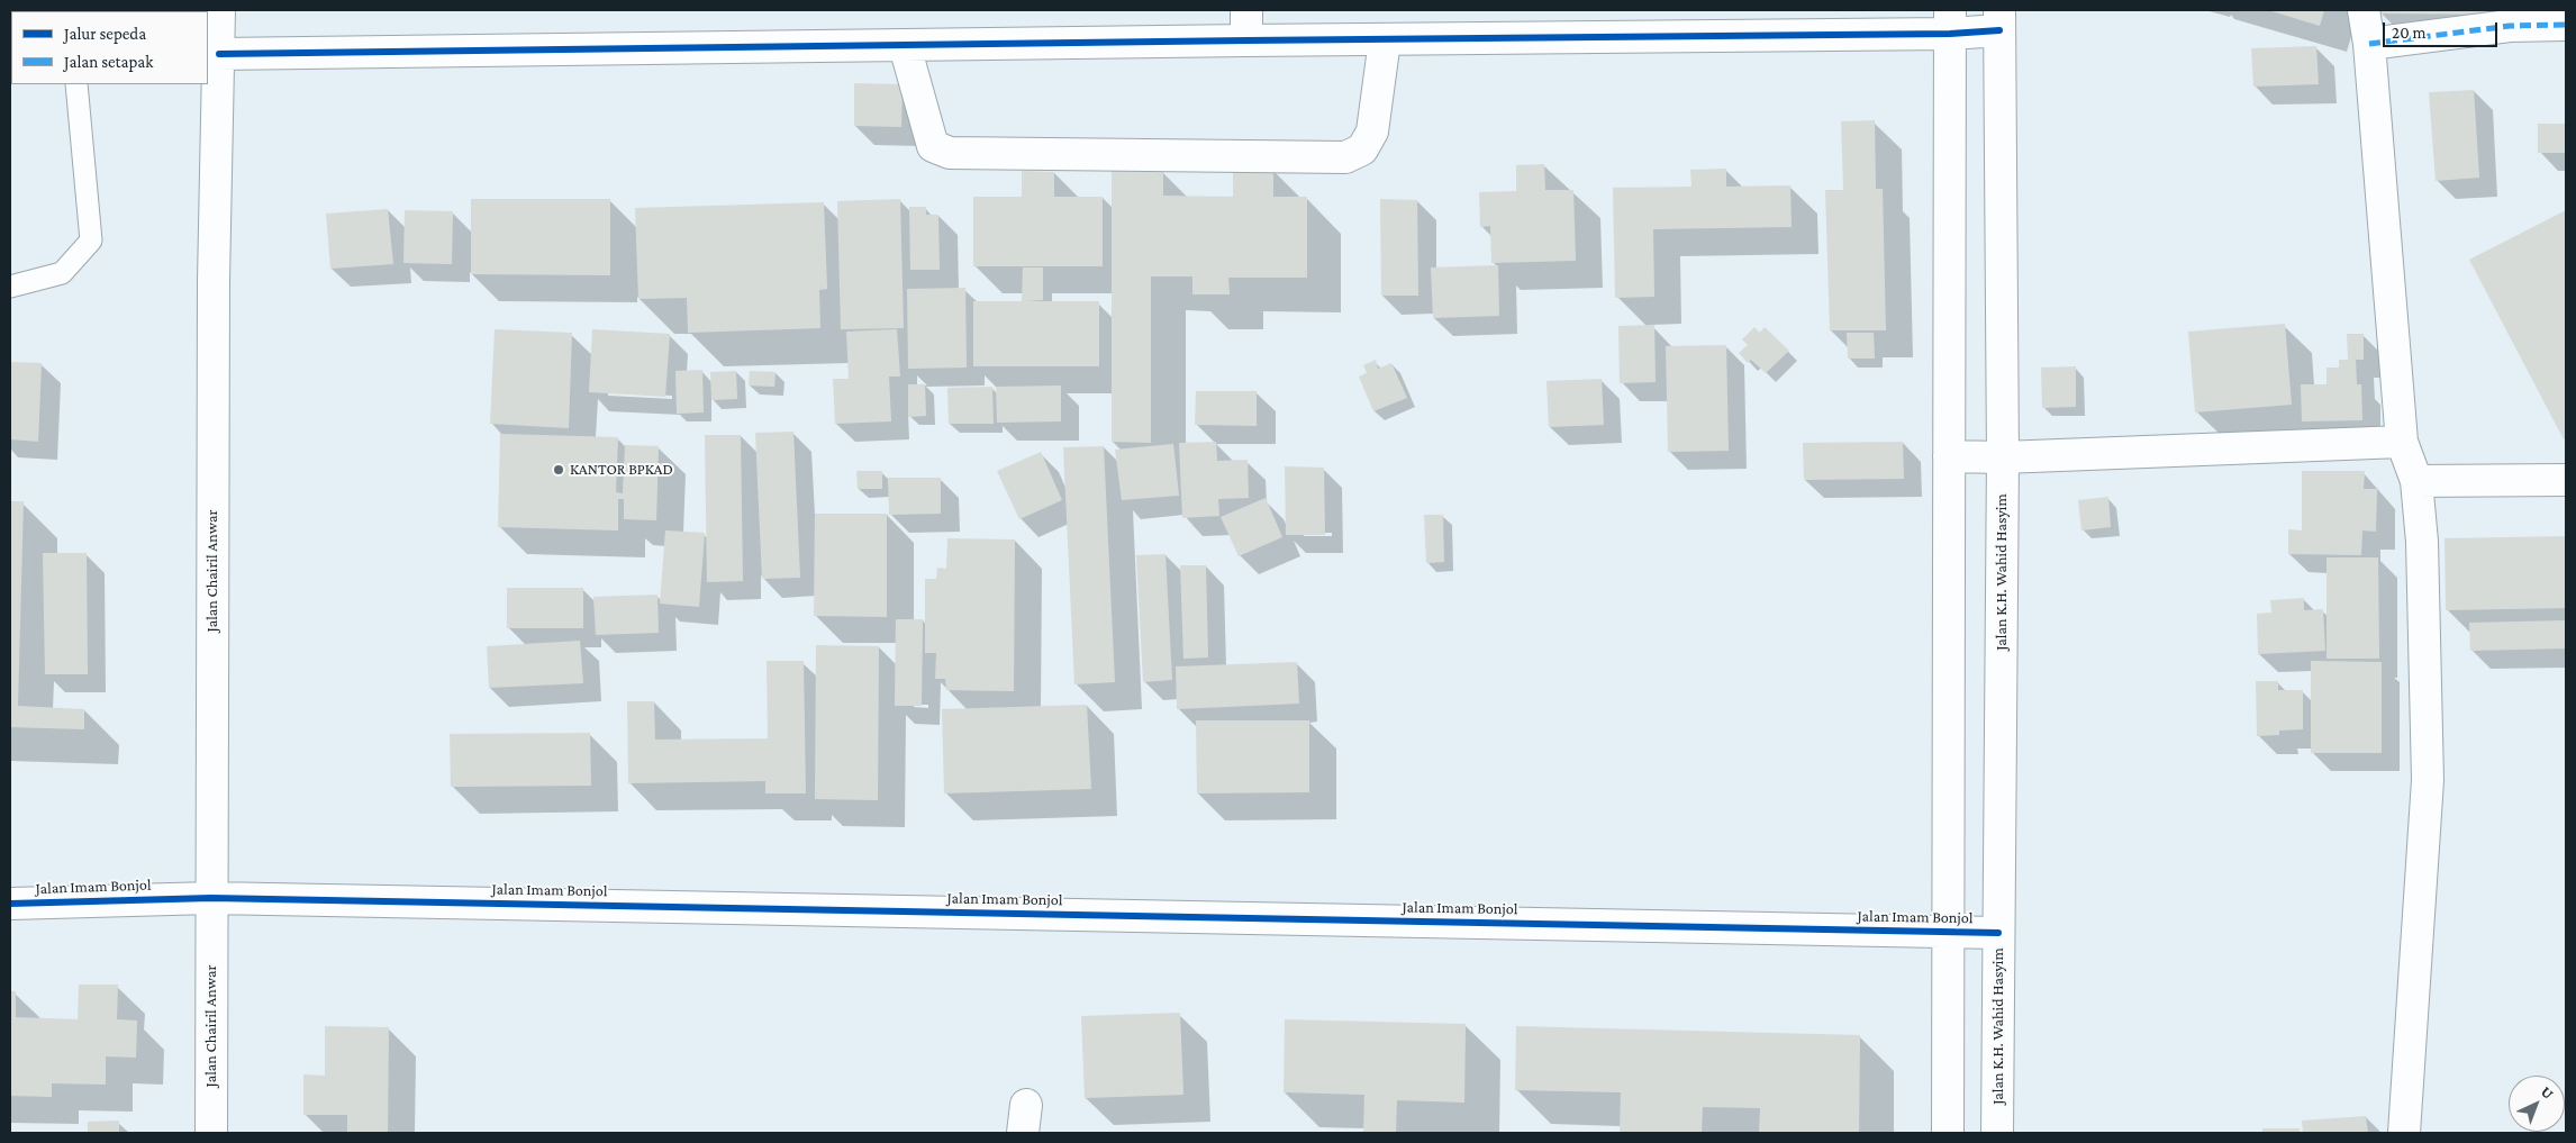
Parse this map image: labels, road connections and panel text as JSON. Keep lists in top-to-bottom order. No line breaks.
{"streets":{"street":["Jalan Chairil Anwar","Jalan K.H. Wahid Hasyim","Jalan Imam Bonjol"]},"crossings":[["Jalan Chairil Anwar","Jalan Imam Bonjol"],["Jalan K.H. Wahid Hasyim","Jalan Imam Bonjol"]],"places":["KANTOR BPKAD"],"legend":["Jalur sepeda","Jalan setapak"],"scale_bar":"20 m","north":"top right"}
